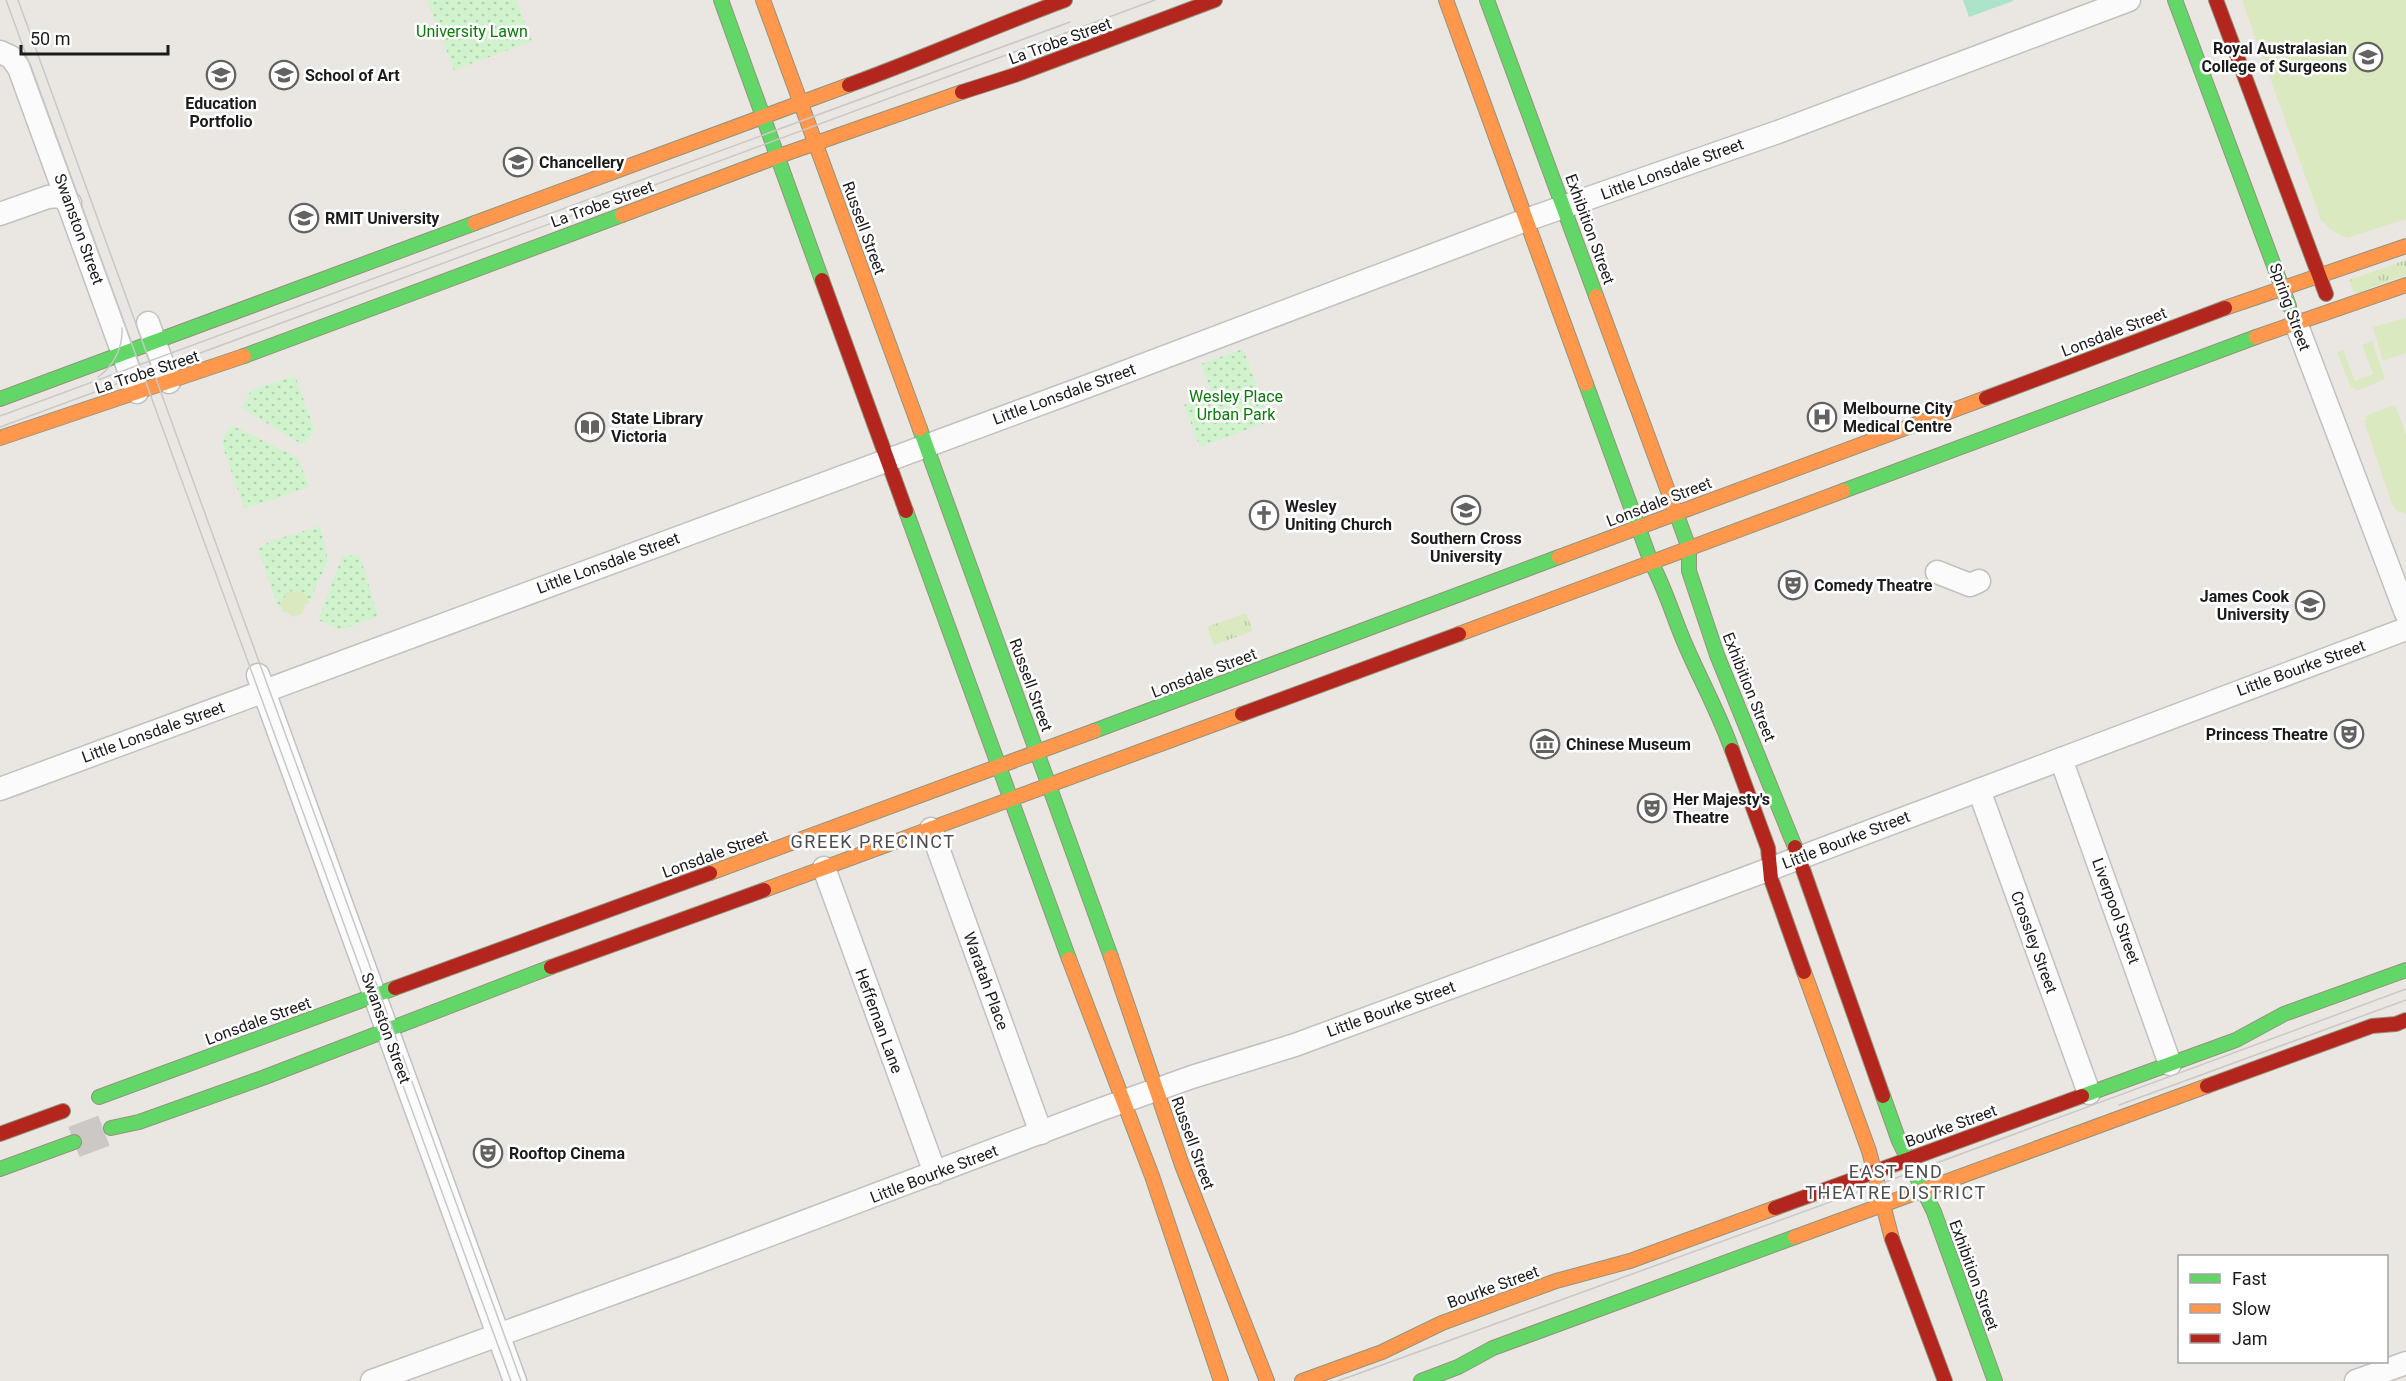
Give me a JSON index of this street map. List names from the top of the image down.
{
  "streets": {
    "street": [
      "La Trobe Street",
      "Little Lonsdale Street",
      "Russell Street",
      "Swanston Street",
      "Exhibition Street",
      "Spring Street",
      "Lonsdale Street",
      "Little Bourke Street",
      "Liverpool Street",
      "Crossley Street",
      "Waratah Place",
      "Heffernan Lane",
      "Bourke Street"
    ]
  },
  "crossings": [
    ["La Trobe Street", "Russell Street"],
    ["La Trobe Street", "Swanston Street"],
    ["Little Lonsdale Street", "Russell Street"],
    ["Little Lonsdale Street", "Swanston Street"],
    ["Little Lonsdale Street", "Exhibition Street"],
    ["Russell Street", "Lonsdale Street"],
    ["Russell Street", "Little Bourke Street"],
    ["Swanston Street", "Lonsdale Street"],
    ["Swanston Street", "Little Bourke Street"],
    ["Exhibition Street", "Lonsdale Street"],
    ["Exhibition Street", "Little Bourke Street"],
    ["Exhibition Street", "Bourke Street"],
    ["Spring Street", "Lonsdale Street"],
    ["Lonsdale Street", "Waratah Place"],
    ["Lonsdale Street", "Heffernan Lane"],
    ["Little Bourke Street", "Liverpool Street"],
    ["Little Bourke Street", "Crossley Street"],
    ["Little Bourke Street", "Waratah Place"],
    ["Little Bourke Street", "Heffernan Lane"],
    ["Liverpool Street", "Bourke Street"],
    ["Crossley Street", "Bourke Street"]
  ],
  "districts": ["GREEK PRECINCT", "EAST END THEATRE DISTRICT"],
  "parks": ["University Lawn", "Wesley Place Urban Park"],
  "places": {
    "school or university": [
      "Royal Australasian College of Surgeons",
      "Education Portfolio",
      "School of Art",
      "Chancellery",
      "RMIT University",
      "Southern Cross University",
      "James Cook University"
    ],
    "hospital": ["Melbourne City Medical Centre"],
    "library": ["State Library Victoria"],
    "church": ["Wesley Uniting Church"],
    "theatre": [
      "Comedy Theatre",
      "Princess Theatre",
      "Her Majesty's Theatre",
      "Rooftop Cinema"
    ],
    "museum": ["Chinese Museum"]
  },
  "legend": ["Fast", "Slow", "Jam"],
  "scale_bar": "50 m"
}
